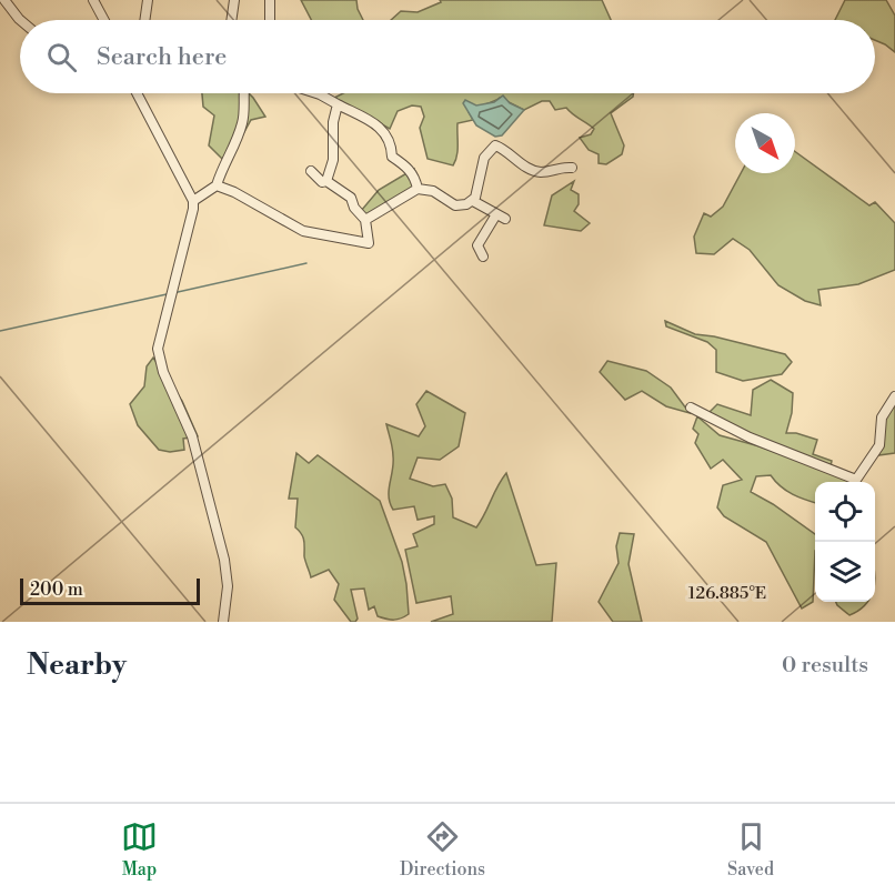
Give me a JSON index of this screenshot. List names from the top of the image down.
{
  "scale_bar": "200 m",
  "north": "bottom right",
  "page": {
    "search": "Search here",
    "scale": "200 m",
    "heading": ["Nearby", "0 results"],
    "nav": ["Map", "Directions", "Saved"]
  },
  "coordinates": ["126.885°E"]
}
